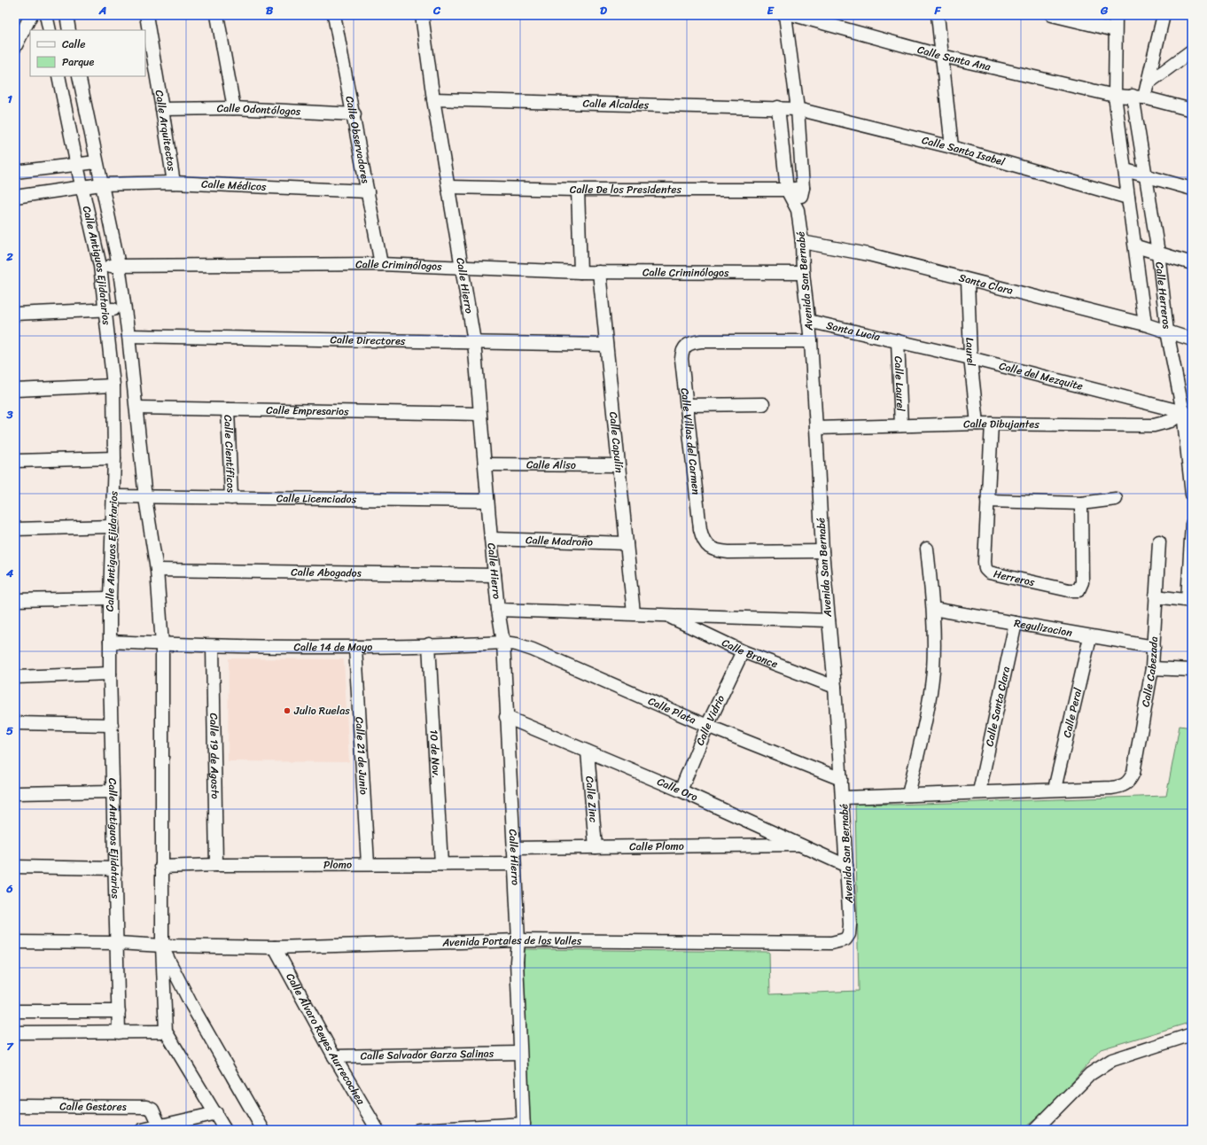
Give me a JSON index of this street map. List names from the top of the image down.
{
  "streets": {
    "street": [
      "Calle Santa Ana",
      "Calle Alcaldes",
      "Calle Odontólogos",
      "Calle Arquitectos",
      "Calle Observadores",
      "Calle Santa Isabel",
      "Calle Médicos",
      "Calle De los Presidentes",
      "Calle Criminólogos",
      "Calle Antiguos Ejidatarios",
      "Avenida San Bernabé",
      "Santa Clara",
      "Calle Hierro",
      "Calle Herreros",
      "Santa Lucia",
      "Calle Directores",
      "Laurel",
      "Calle del Mezquite",
      "Calle Laurel",
      "Calle Empresarios",
      "Calle Dibujantes",
      "Calle Villas del Carmen",
      "Calle Capulín",
      "Calle Científicos",
      "Calle Aliso",
      "Calle Licenciados",
      "Calle Madroño",
      "Calle Abogados",
      "Herreros",
      "Regulizacion",
      "Calle 14 de Mayo",
      "Calle Bronce",
      "Calle Cabezada",
      "Calle Santa Clara",
      "Calle Plata",
      "Calle Peral",
      "Calle Vidrio",
      "10 de Nov.",
      "Calle 19 de Agosto",
      "Calle 21 de Junio",
      "Calle Oro",
      "Calle Zinc",
      "Calle Plomo",
      "Plomo",
      "Avenida Portales de los Valles",
      "Calle Álvaro Reyes Aurrecochea",
      "Calle Salvador Garza Salinas",
      "Calle Gestores"
    ]
  },
  "crossings": [
    ["Calle Santa Ana", "Calle Herreros"],
    ["Calle Alcaldes", "Calle Santa Isabel"],
    ["Calle Alcaldes", "Avenida San Bernabé"],
    ["Calle Alcaldes", "Calle Hierro"],
    ["Calle Odontólogos", "Calle Arquitectos"],
    ["Calle Odontólogos", "Calle Observadores"],
    ["Calle Arquitectos", "Calle Médicos"],
    ["Calle Observadores", "Calle Médicos"],
    ["Calle Observadores", "Calle Criminólogos"],
    ["Calle Santa Isabel", "Avenida San Bernabé"],
    ["Calle Santa Isabel", "Calle Herreros"],
    ["Calle Médicos", "Calle Antiguos Ejidatarios"],
    ["Calle De los Presidentes", "Avenida San Bernabé"],
    ["Calle De los Presidentes", "Calle Hierro"],
    ["Calle Criminólogos", "Calle Antiguos Ejidatarios"],
    ["Calle Criminólogos", "Avenida San Bernabé"],
    ["Calle Criminólogos", "Calle Hierro"],
    ["Calle Criminólogos", "Calle Capulín"],
    ["Calle Antiguos Ejidatarios", "Calle Directores"],
    ["Calle Antiguos Ejidatarios", "Calle Empresarios"],
    ["Calle Antiguos Ejidatarios", "Calle Licenciados"],
    ["Calle Antiguos Ejidatarios", "Calle Abogados"],
    ["Calle Antiguos Ejidatarios", "Calle 14 de Mayo"],
    ["Calle Antiguos Ejidatarios", "Plomo"],
    ["Calle Antiguos Ejidatarios", "Avenida Portales de los Valles"],
    ["Avenida San Bernabé", "Santa Clara"],
    ["Avenida San Bernabé", "Santa Lucia"],
    ["Avenida San Bernabé", "Calle Dibujantes"],
    ["Avenida San Bernabé", "Calle Villas del Carmen"],
    ["Avenida San Bernabé", "Calle Bronce"],
    ["Avenida San Bernabé", "Calle Cabezada"],
    ["Avenida San Bernabé", "Calle Plata"],
    ["Avenida San Bernabé", "Calle Oro"],
    ["Avenida San Bernabé", "Avenida Portales de los Valles"],
    ["Santa Clara", "Calle Herreros"],
    ["Santa Clara", "Laurel"],
    ["Calle Hierro", "Calle Directores"],
    ["Calle Hierro", "Calle Empresarios"],
    ["Calle Hierro", "Calle Aliso"],
    ["Calle Hierro", "Calle Licenciados"],
    ["Calle Hierro", "Calle Madroño"],
    ["Calle Hierro", "Calle Abogados"],
    ["Calle Hierro", "Calle 14 de Mayo"],
    ["Calle Hierro", "Calle Bronce"],
    ["Calle Hierro", "Calle Plata"],
    ["Calle Hierro", "Calle Oro"],
    ["Calle Hierro", "Calle Plomo"],
    ["Calle Hierro", "Plomo"],
    ["Calle Hierro", "Avenida Portales de los Valles"],
    ["Calle Hierro", "Calle Salvador Garza Salinas"],
    ["Calle Herreros", "Calle del Mezquite"],
    ["Calle Herreros", "Calle Dibujantes"],
    ["Santa Lucia", "Calle del Mezquite"],
    ["Santa Lucia", "Calle Laurel"],
    ["Calle Directores", "Calle Capulín"],
    ["Laurel", "Calle del Mezquite"],
    ["Laurel", "Calle Dibujantes"],
    ["Calle del Mezquite", "Calle Laurel"],
    ["Calle del Mezquite", "Calle Dibujantes"],
    ["Calle Laurel", "Calle Dibujantes"],
    ["Calle Empresarios", "Calle Científicos"],
    ["Calle Dibujantes", "Herreros"],
    ["Calle Capulín", "Calle Aliso"],
    ["Calle Capulín", "Calle Madroño"],
    ["Calle Capulín", "Calle Bronce"],
    ["Calle Científicos", "Calle Licenciados"],
    ["Regulizacion", "Calle Cabezada"],
    ["Regulizacion", "Calle Santa Clara"],
    ["Regulizacion", "Calle Peral"],
    ["Calle 14 de Mayo", "Calle Plata"],
    ["Calle 14 de Mayo", "10 de Nov."],
    ["Calle 14 de Mayo", "Calle 19 de Agosto"],
    ["Calle 14 de Mayo", "Calle 21 de Junio"],
    ["Calle Bronce", "Calle Vidrio"],
    ["Calle Cabezada", "Calle Santa Clara"],
    ["Calle Cabezada", "Calle Peral"],
    ["Calle Plata", "Calle Vidrio"],
    ["Calle Vidrio", "Calle Oro"],
    ["10 de Nov.", "Plomo"],
    ["Calle 19 de Agosto", "Plomo"],
    ["Calle 21 de Junio", "Plomo"],
    ["Calle Oro", "Calle Zinc"],
    ["Calle Oro", "Calle Plomo"],
    ["Calle Zinc", "Calle Plomo"],
    ["Avenida Portales de los Valles", "Calle Álvaro Reyes Aurrecochea"],
    ["Calle Álvaro Reyes Aurrecochea", "Calle Salvador Garza Salinas"]
  ],
  "places": ["Julio Ruelas"],
  "legend": ["Calle", "Parque"],
  "grid": {
    "columns": [
      "A",
      "B",
      "C",
      "D",
      "E",
      "F",
      "G"
    ],
    "rows": [
      "1",
      "2",
      "3",
      "4",
      "5",
      "6",
      "7"
    ]
  }
}
